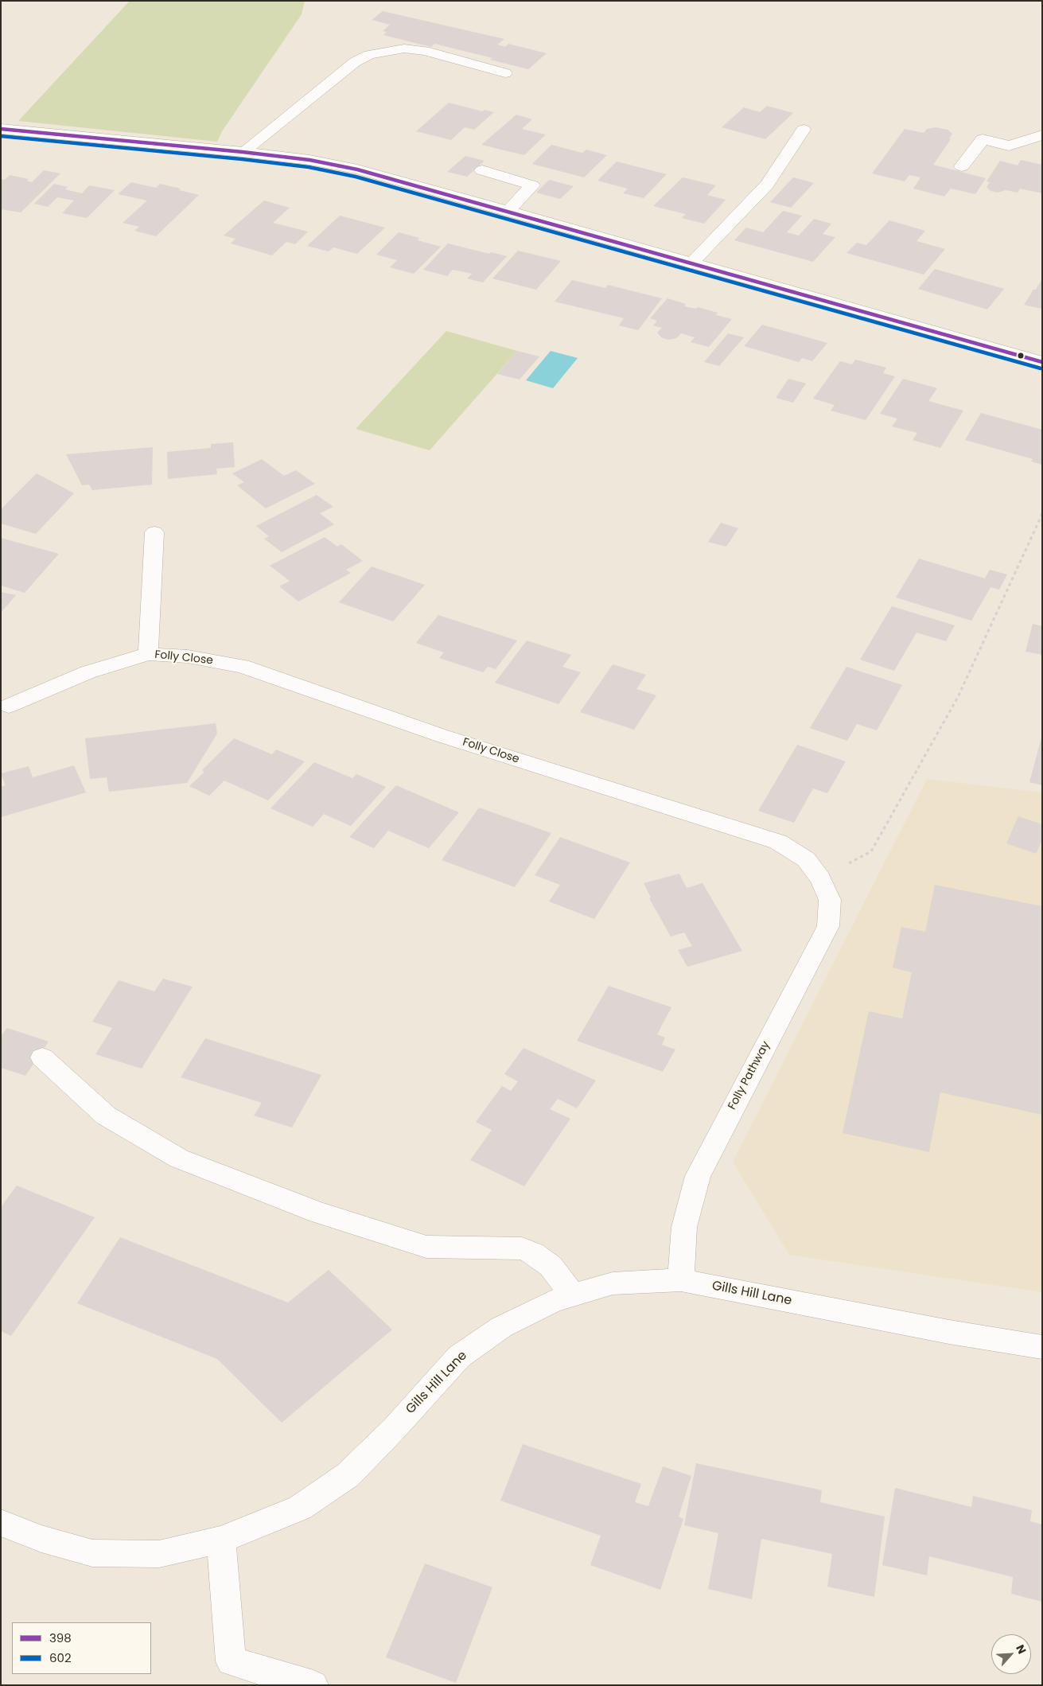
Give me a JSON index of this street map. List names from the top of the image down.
{
  "streets": {
    "street": ["Folly Close", "Folly Pathway", "Gills Hill Lane"]
  },
  "crossings": [
    ["Folly Close", "Folly Pathway"],
    ["Folly Pathway", "Gills Hill Lane"]
  ],
  "lines": ["transit line 398", "transit line 602"],
  "legend": ["398", "602"],
  "north": "top right"
}
